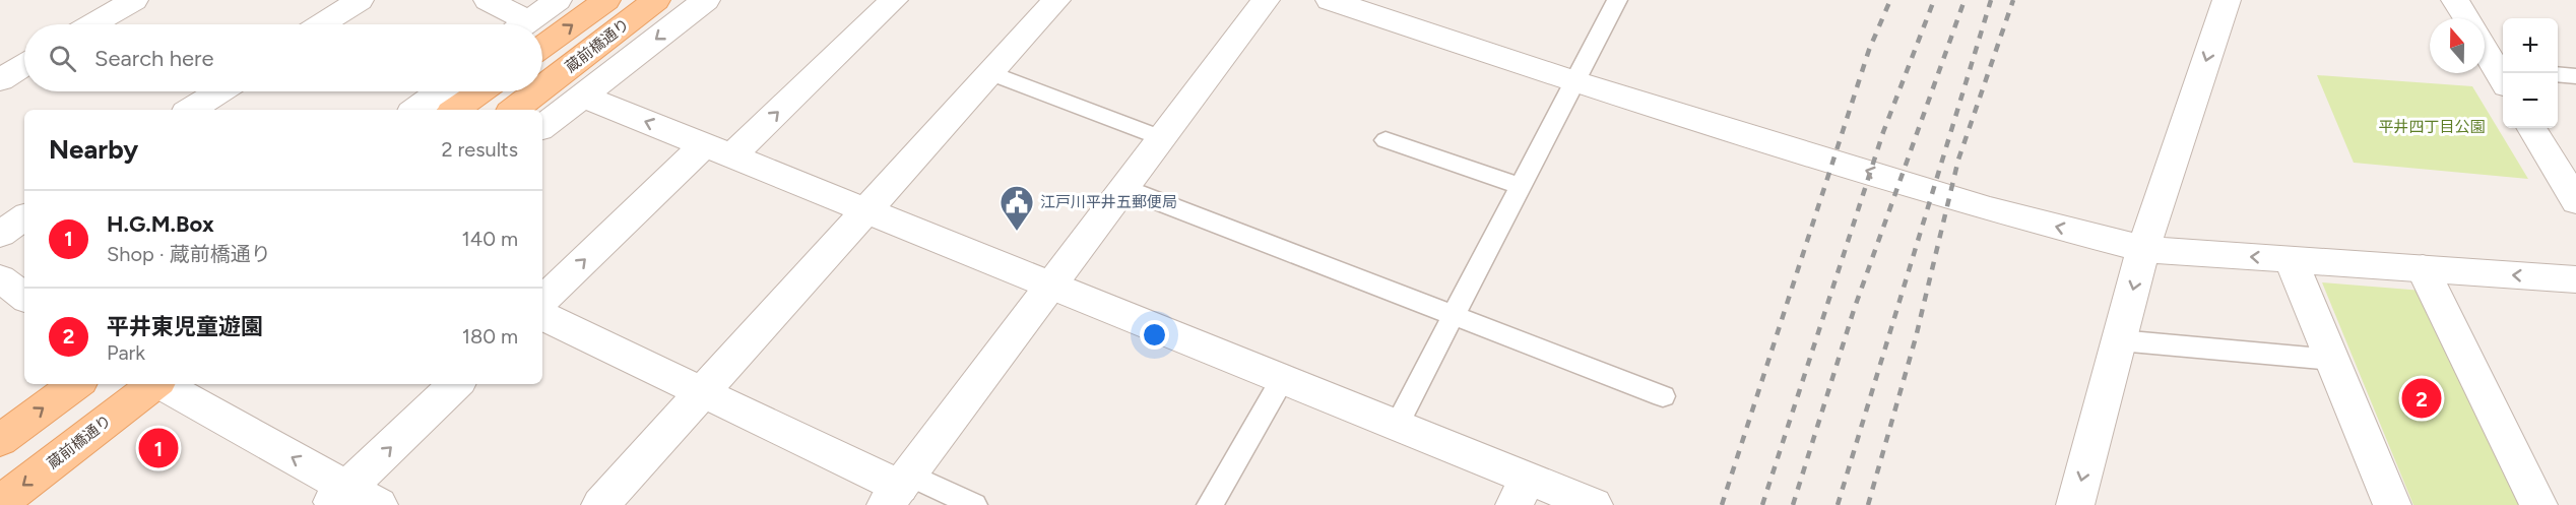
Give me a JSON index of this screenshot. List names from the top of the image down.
{
  "streets": {
    "main road": ["蔵前橋通り"]
  },
  "parks": ["平井四丁目公園"],
  "places": {
    "public building": ["江戸川平井五郵便局"]
  },
  "north": "top",
  "page": {
    "map_buttons": ["+", "−"],
    "search": "Search here",
    "heading": ["Nearby", "2 results"],
    "list": [
      {
        "mark": "1",
        "name": "H.G.M.Box",
        "note": "Shop · 蔵前橋通り",
        "value": "140 m"
      },
      {
        "mark": "2",
        "name": "平井東児童遊園",
        "note": "Park",
        "value": "180 m"
      }
    ],
    "pins": ["2", "1"]
  }
}
